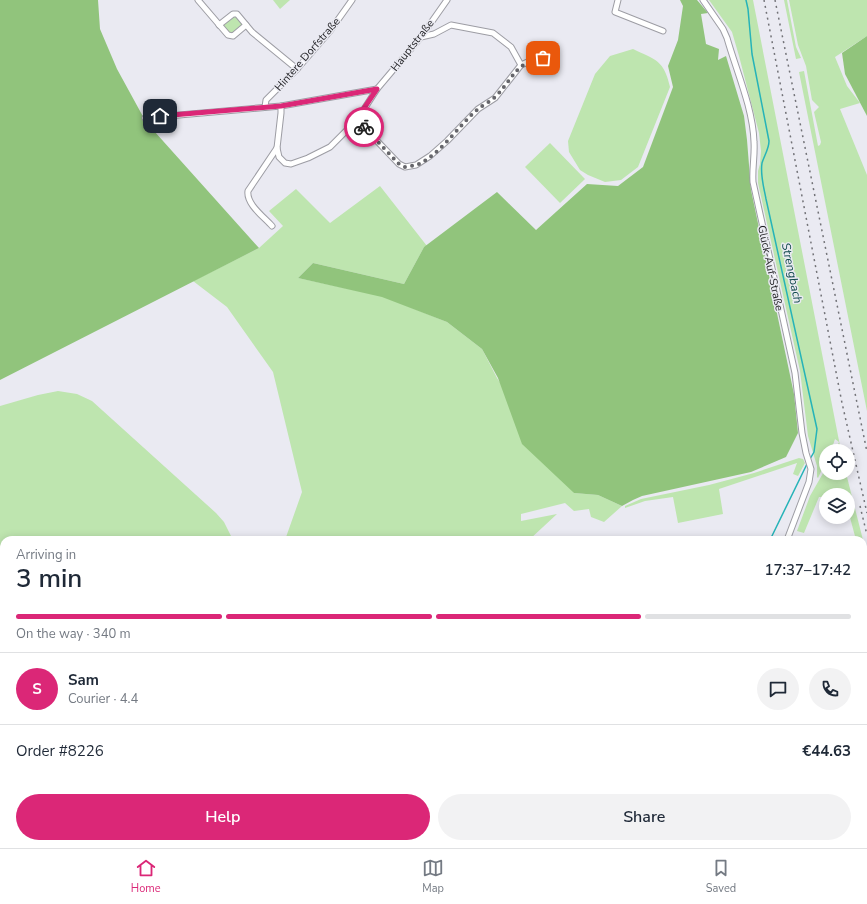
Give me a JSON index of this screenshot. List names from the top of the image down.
{
  "streets": {
    "street": ["Hauptstraße", "Hintere Dorfstraße", "Glück-Auf-Straße"]
  },
  "water": ["Strengbach"],
  "page": {
    "heading": ["3 min", "Arriving in", "17:37–17:42"],
    "panel": [
      "Sam",
      "Courier · 4.4",
      "Order #8226",
      "€44.63"
    ],
    "bar": "On the way · 340 m",
    "round": "S",
    "buttons": ["Help", "Share"],
    "tabs": ["Home", "Map", "Saved"]
  }
}
